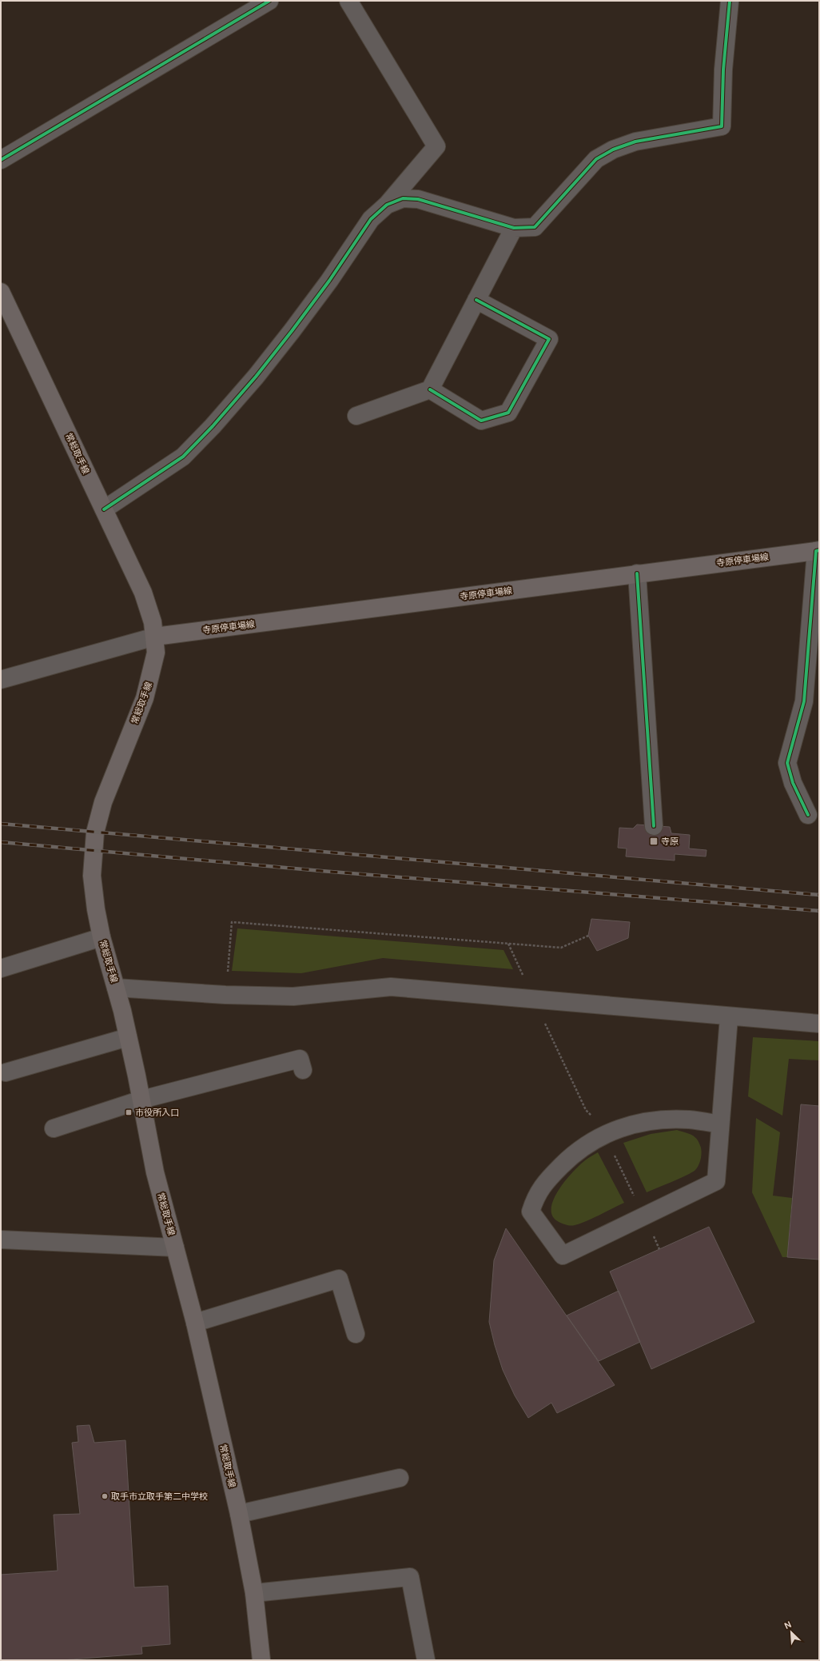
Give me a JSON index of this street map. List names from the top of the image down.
{
  "streets": {
    "main road": ["常総取手線", "寺原停車場線"]
  },
  "crossings": [
    ["常総取手線", "寺原停車場線"]
  ],
  "places": {
    "transit": ["寺原", "市役所入口"],
    "other": ["取手市立取手第二中学校"]
  },
  "north": "top left"
}
